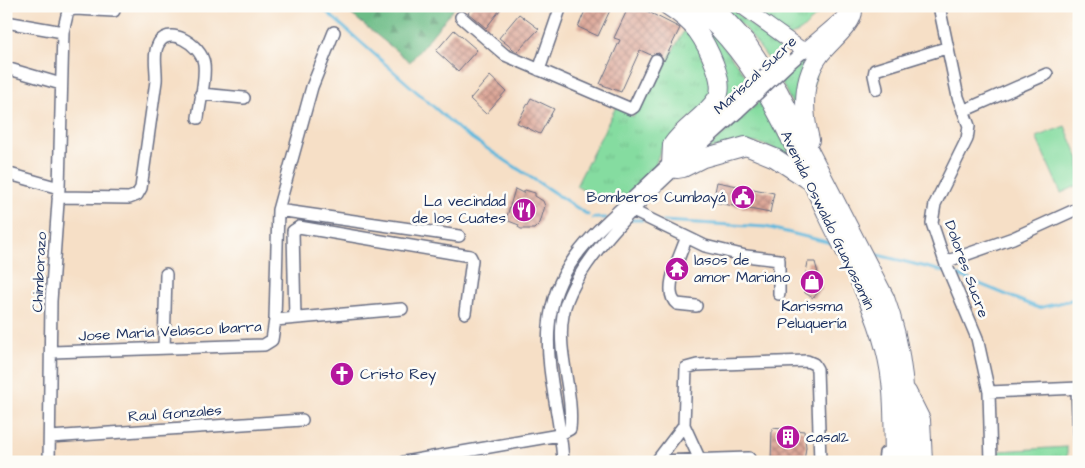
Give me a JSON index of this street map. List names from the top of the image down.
{
  "streets": {
    "main road": ["Avenida Oswaldo Guayasamín"],
    "street": [
      "Mariscal Sucre",
      "Dolores Sucre",
      "Chimborazo",
      "Jose Maria Velasco Ibarra",
      "Raul Gonzales"
    ]
  },
  "crossings": [
    ["Chimborazo", "Jose Maria Velasco Ibarra"],
    ["Chimborazo", "Raul Gonzales"]
  ],
  "places": {
    "public building": ["Bomberos Cumbayá"],
    "restaurant": ["La vecindad de los Cuates"],
    "temple": ["lasos de amor Mariano"],
    "shop": ["Karissma Peluquería"],
    "church": ["Cristo Rey"],
    "building": ["casa12"]
  }
}
